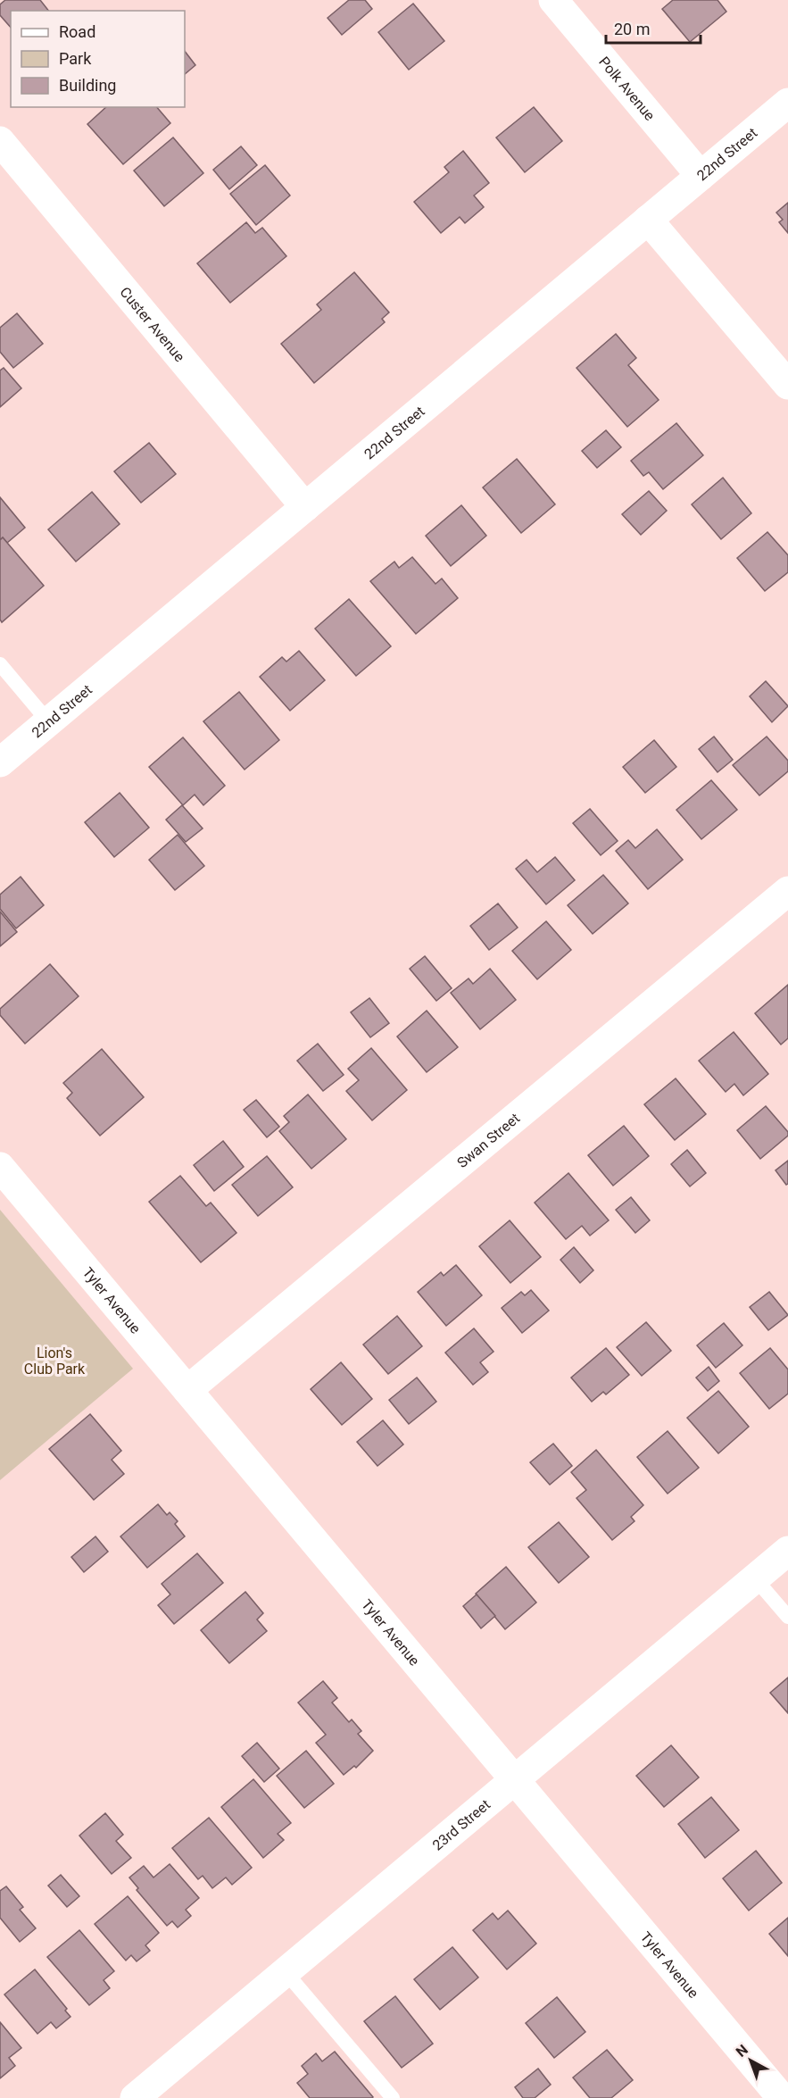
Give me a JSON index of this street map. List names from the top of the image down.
{
  "streets": {
    "street": [
      "Polk Avenue",
      "22nd Street",
      "Custer Avenue",
      "Swan Street",
      "Tyler Avenue",
      "23rd Street"
    ]
  },
  "crossings": [
    ["Polk Avenue", "22nd Street"],
    ["22nd Street", "Custer Avenue"],
    ["Swan Street", "Tyler Avenue"],
    ["Tyler Avenue", "23rd Street"]
  ],
  "parks": ["Lion's Club Park"],
  "legend": ["Road", "Park", "Building"],
  "scale_bar": "20 m",
  "north": "top left"
}
